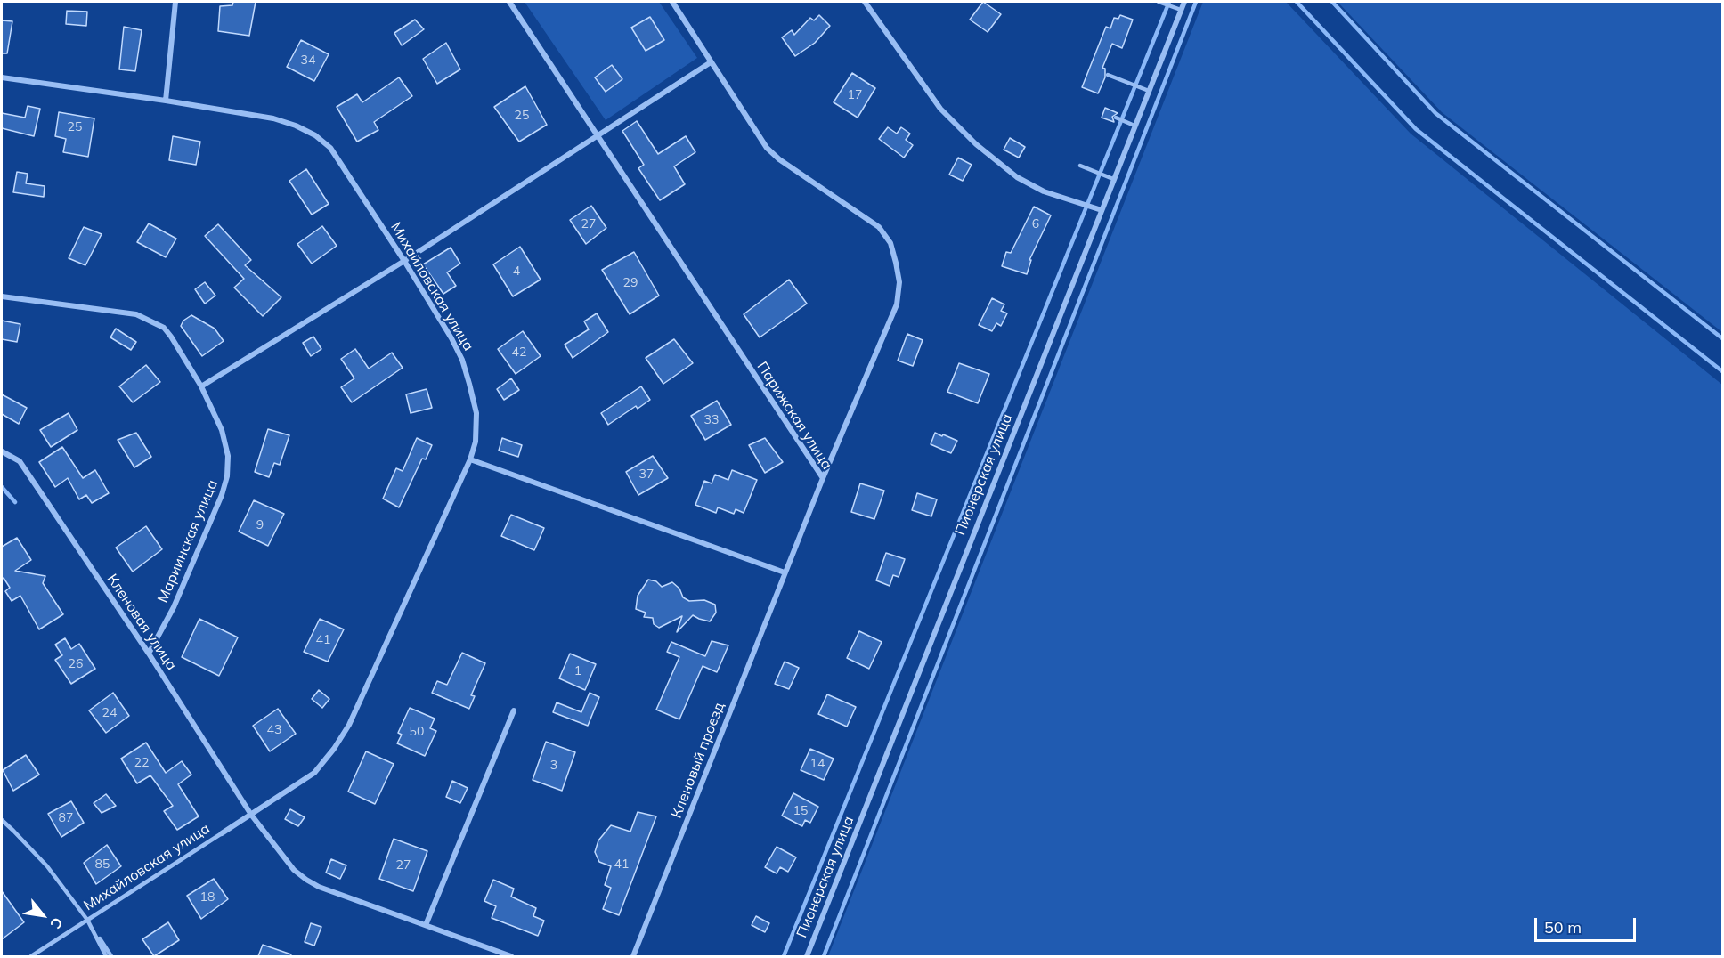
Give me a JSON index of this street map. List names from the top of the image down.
{
  "streets": {
    "street": [
      "Михайловская улица",
      "Парижская улица",
      "Пионерская улица",
      "Мариинская улица",
      "Кленовая улица",
      "Кленовый проезд"
    ]
  },
  "crossings": [
    ["Михайловская улица", "Кленовая улица"],
    ["Парижская улица", "Кленовый проезд"],
    ["Мариинская улица", "Кленовая улица"]
  ],
  "house_numbers": [
    "34",
    "17",
    "25",
    "25",
    "27",
    "6",
    "4",
    "29",
    "42",
    "33",
    "37",
    "9",
    "41",
    "26",
    "1",
    "24",
    "43",
    "50",
    "22",
    "14",
    "3",
    "15",
    "87",
    "85",
    "41",
    "27",
    "18"
  ],
  "scale_bar": "50 m",
  "north": "bottom right"
}
